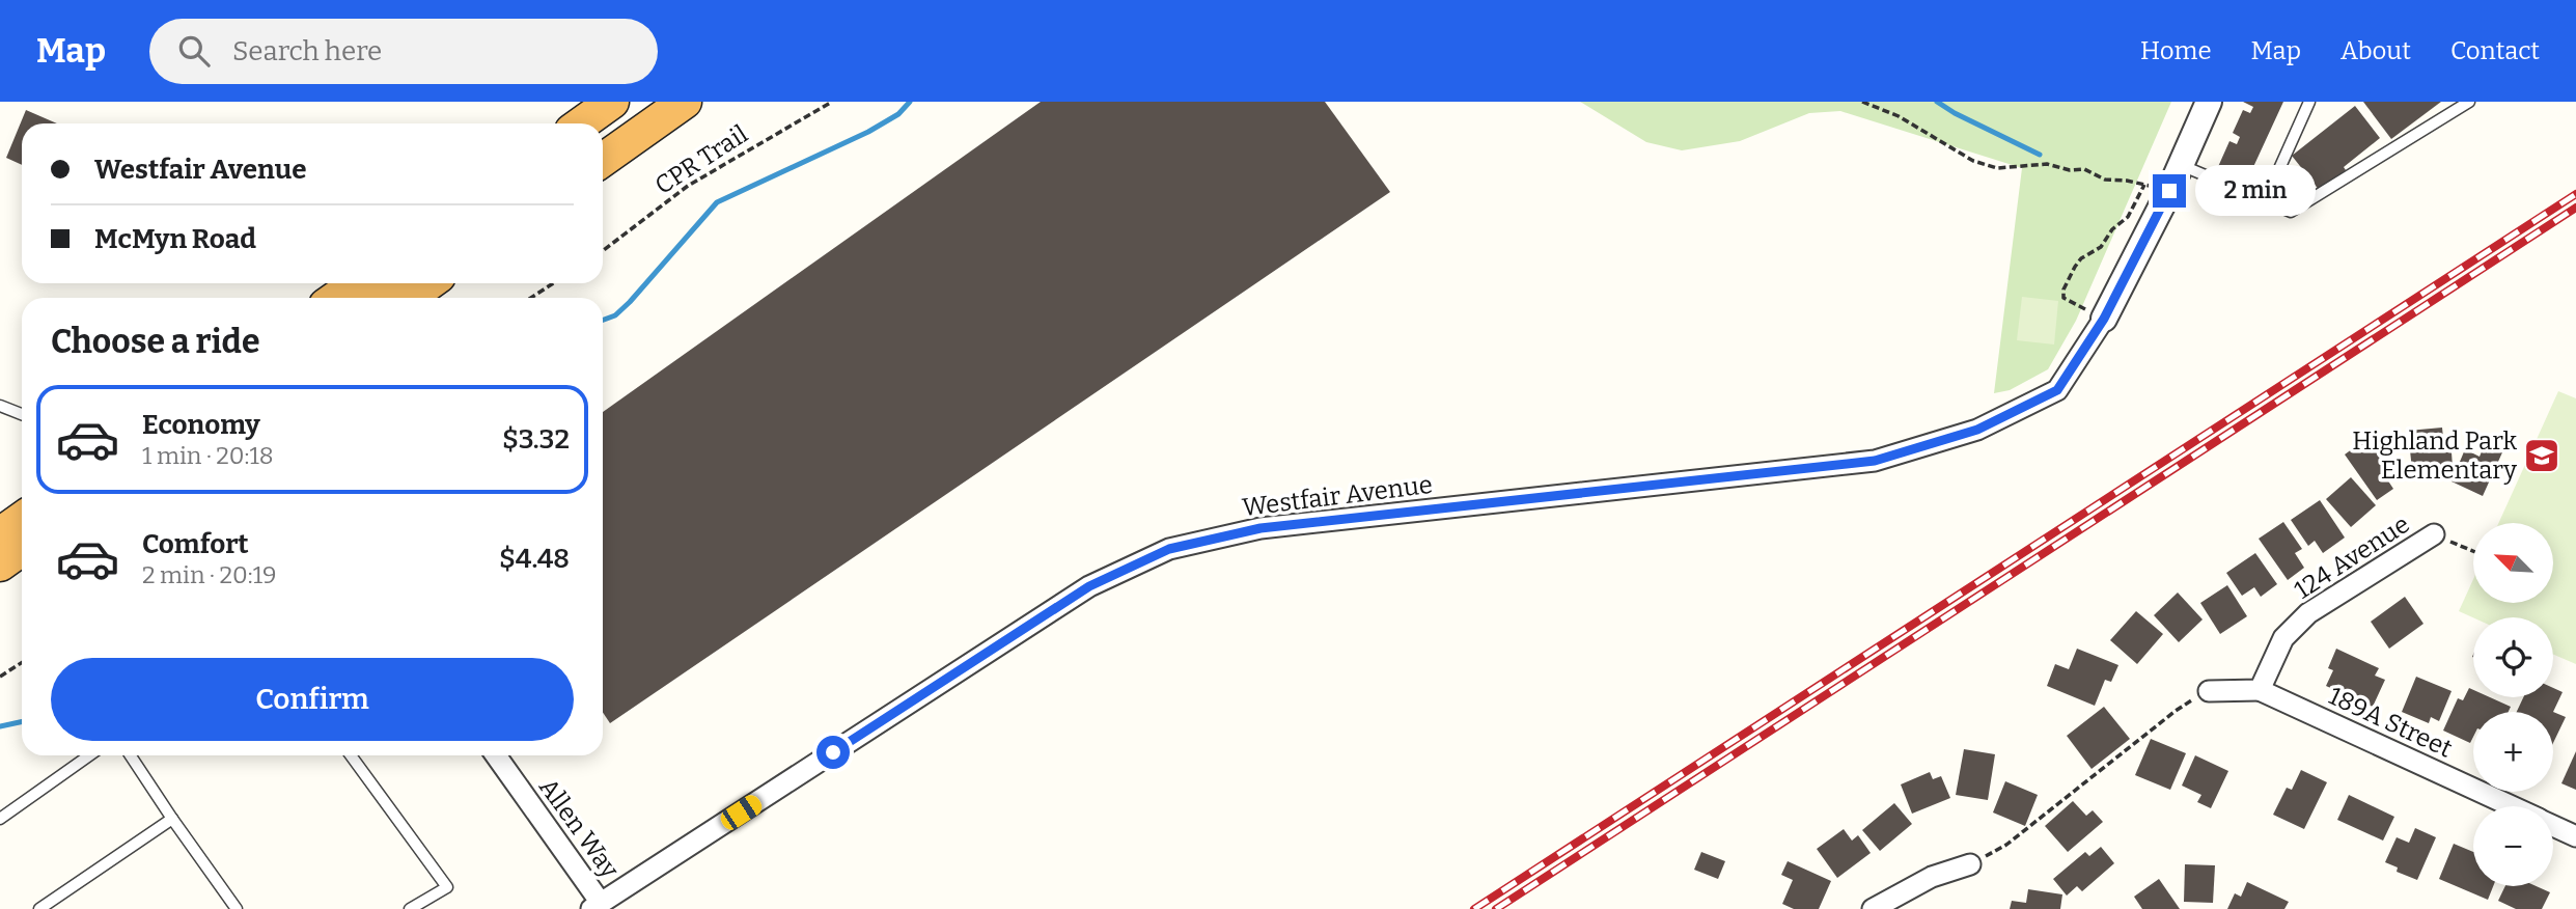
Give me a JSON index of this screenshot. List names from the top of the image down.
{
  "streets": {
    "street": [
      "Westfair Avenue",
      "124 Avenue",
      "189A Street",
      "Allen Way"
    ],
    "path": ["CPR Trail"]
  },
  "crossings": [
    ["Westfair Avenue", "Allen Way"],
    ["124 Avenue", "189A Street"]
  ],
  "places": {
    "school or university": ["Highland Park Elementary"]
  },
  "north": "top left",
  "page": {
    "header": "Map",
    "search": "Search here",
    "nav": [
      "Home",
      "Map",
      "About",
      "Contact"
    ],
    "banner": ["Westfair Avenue", "McMyn Road"],
    "bubble": "2 min",
    "heading": "Choose a ride",
    "list": [
      {
        "name": "Economy",
        "note": "1 min · 20:18",
        "value": "$3.32"
      },
      {
        "name": "Comfort",
        "note": "2 min · 20:19",
        "value": "$4.48"
      }
    ],
    "map_buttons": ["+", "−"],
    "buttons": "Confirm"
  }
}
